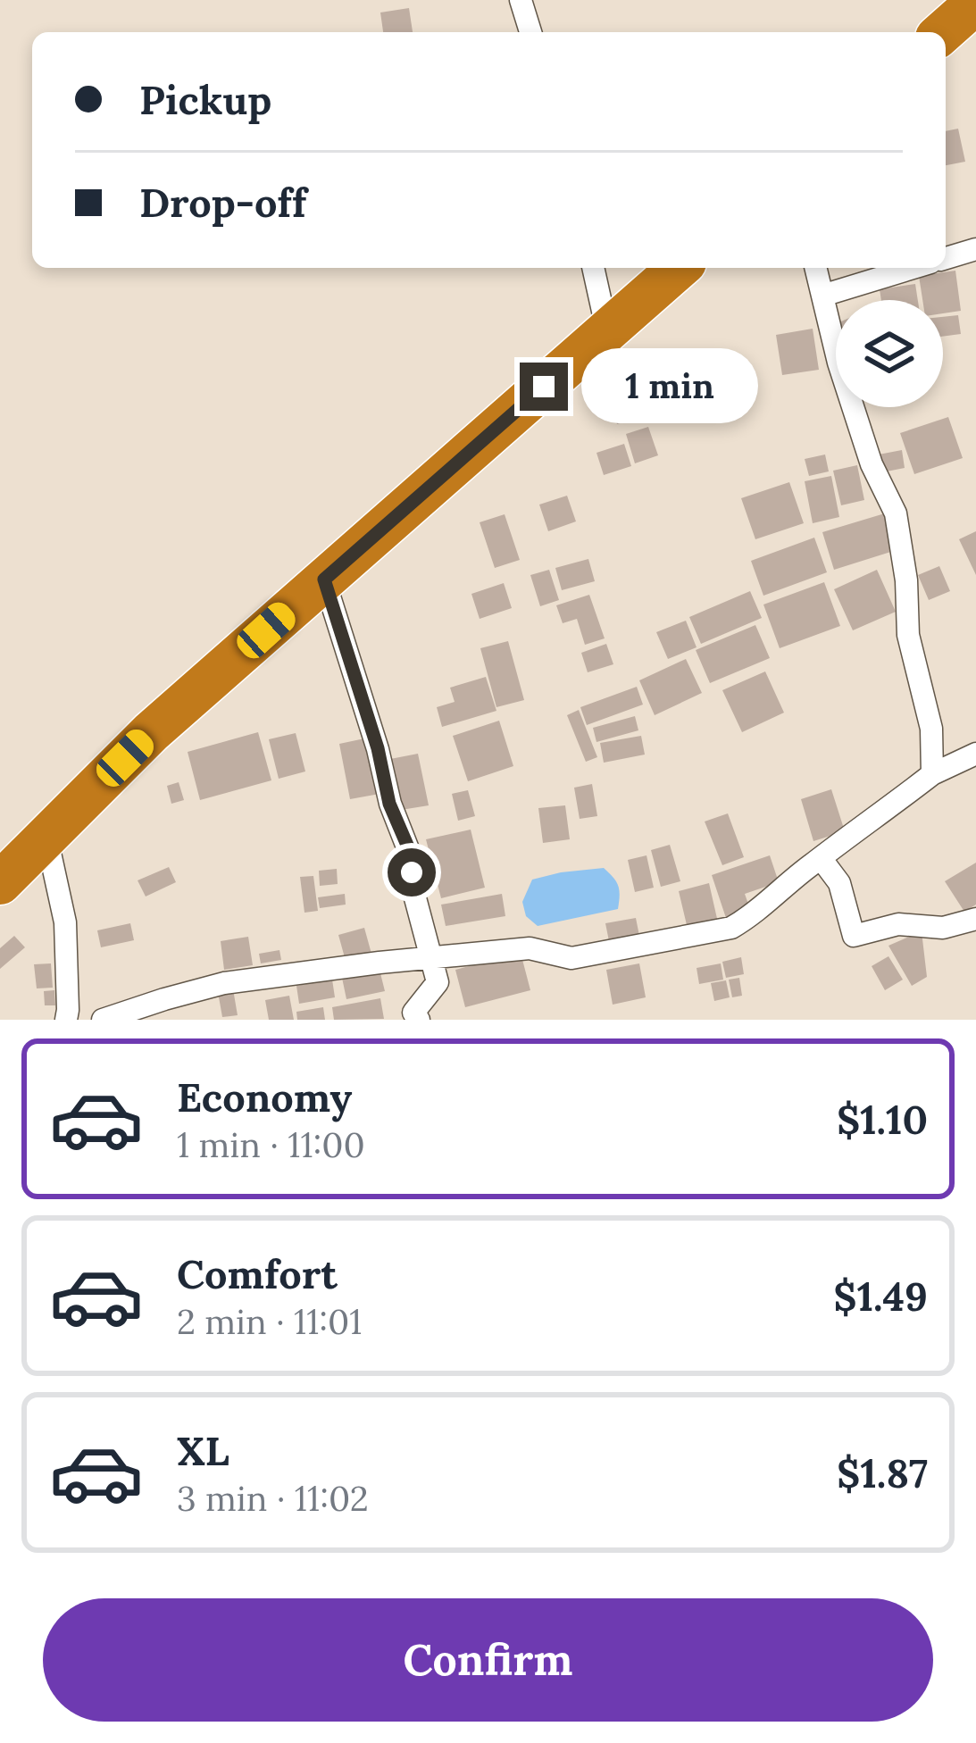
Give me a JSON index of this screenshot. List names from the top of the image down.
{
  "page": {
    "banner": ["Pickup", "Drop-off"],
    "bubble": "1 min",
    "list": [
      {
        "name": "Economy",
        "note": "1 min · 11:00",
        "value": "$1.10"
      },
      {
        "name": "Comfort",
        "note": "2 min · 11:01",
        "value": "$1.49"
      },
      {
        "name": "XL",
        "note": "3 min · 11:02",
        "value": "$1.87"
      }
    ],
    "buttons": "Confirm"
  }
}
